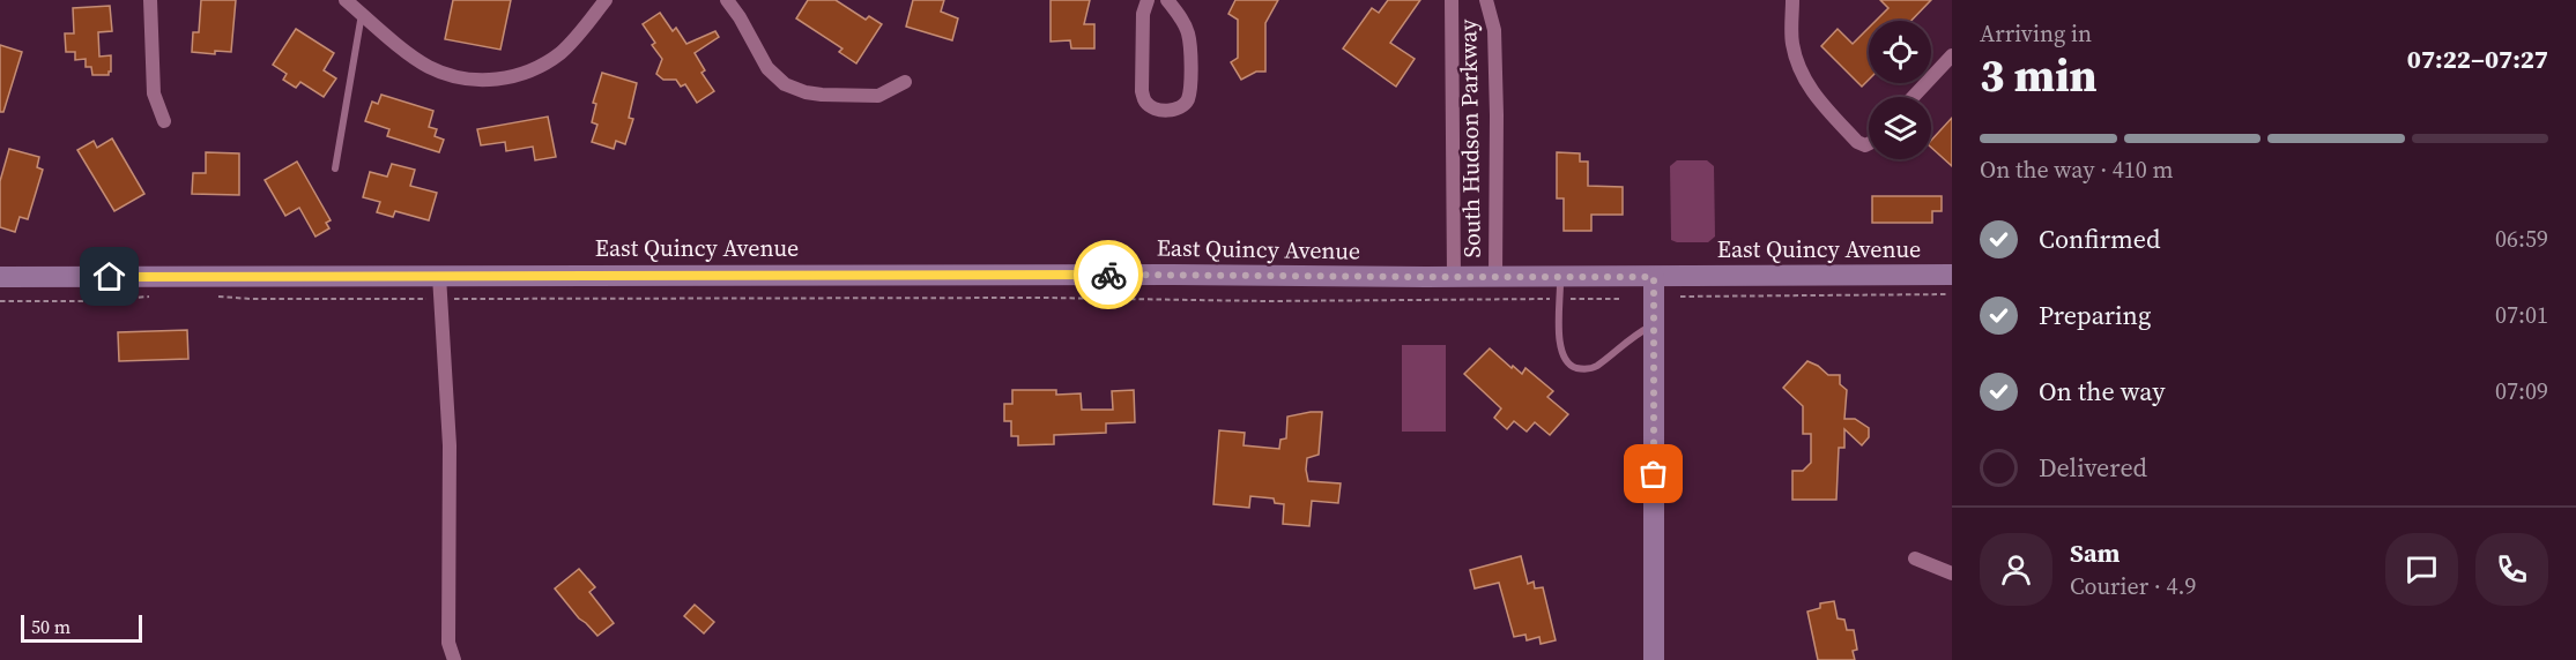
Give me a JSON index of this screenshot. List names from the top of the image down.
{
  "streets": {
    "street": ["South Hudson Parkway", "East Quincy Avenue"]
  },
  "crossings": [
    ["South Hudson Parkway", "East Quincy Avenue"]
  ],
  "scale_bar": "50 m",
  "page": {
    "heading": ["3 min", "Arriving in", "07:22–07:27"],
    "panel": ["Sam", "Courier · 4.9"],
    "bar": "On the way · 410 m",
    "list": [
      ["Confirmed", "06:59"],
      ["Preparing", "07:01"],
      ["On the way", "07:09"],
      "Delivered"
    ],
    "scale": "50 m"
  }
}
